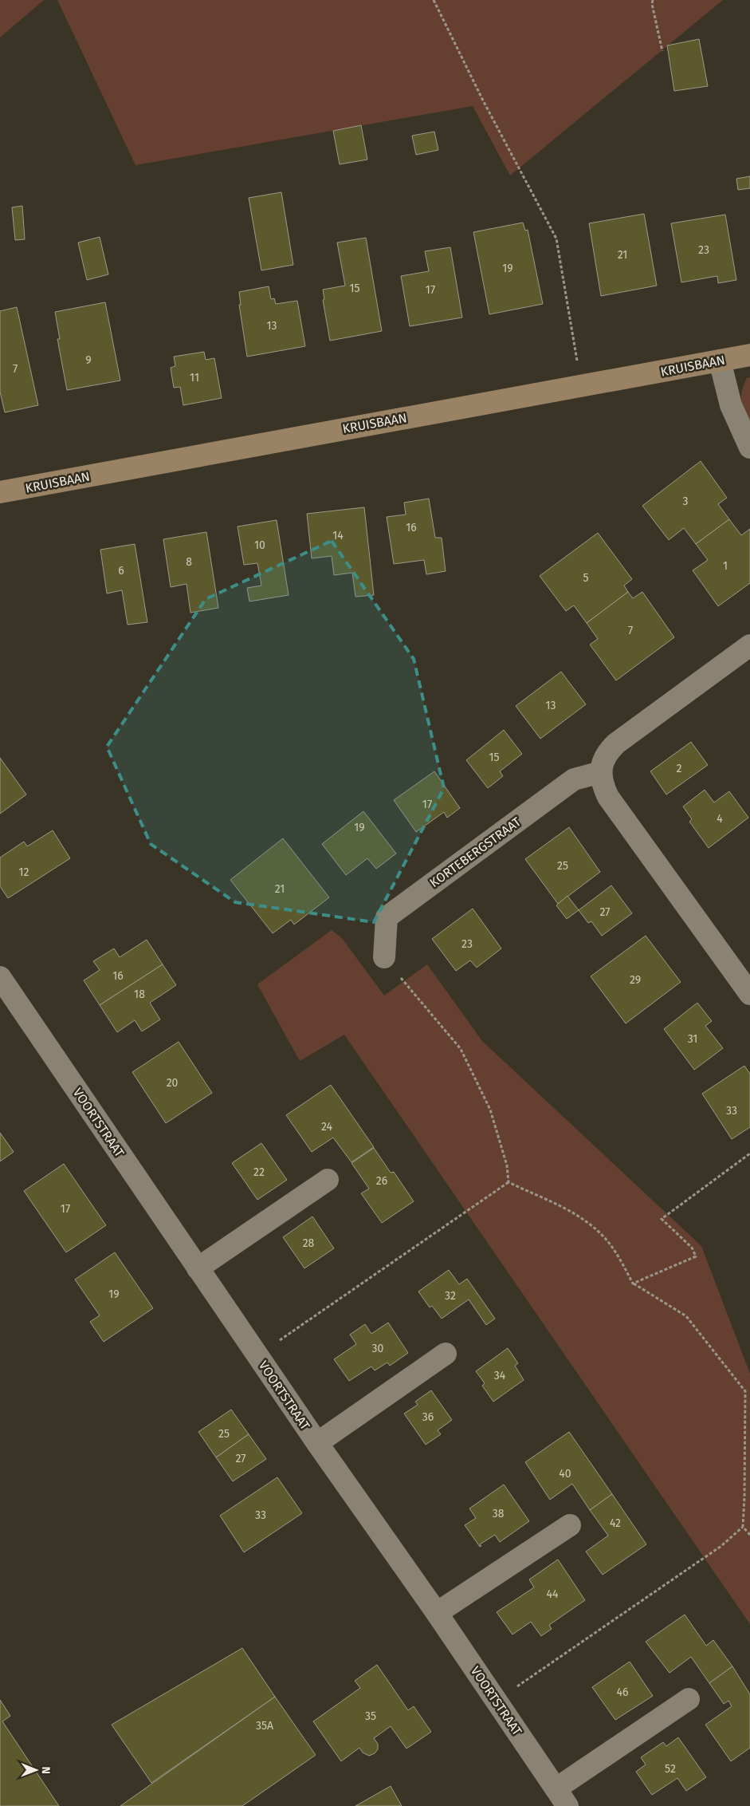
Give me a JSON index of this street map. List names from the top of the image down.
{
  "streets": {
    "street": ["KRUISBAAN", "KORTEBERGSTRAAT", "VOORTSTRAAT"]
  },
  "house_numbers": [
    "23",
    "21",
    "19",
    "15",
    "17",
    "13",
    "9",
    "7",
    "11",
    "3",
    "16",
    "14",
    "10",
    "8",
    "1",
    "6",
    "5",
    "7",
    "13",
    "15",
    "2",
    "17",
    "4",
    "19",
    "25",
    "12",
    "21",
    "27",
    "23",
    "16",
    "29",
    "18",
    "31",
    "20",
    "33",
    "24",
    "22",
    "26",
    "17",
    "28",
    "19",
    "32",
    "30",
    "34",
    "36",
    "25",
    "27",
    "40",
    "38",
    "33",
    "42",
    "44",
    "46",
    "35",
    "35A",
    "52"
  ],
  "north": "right"
}
